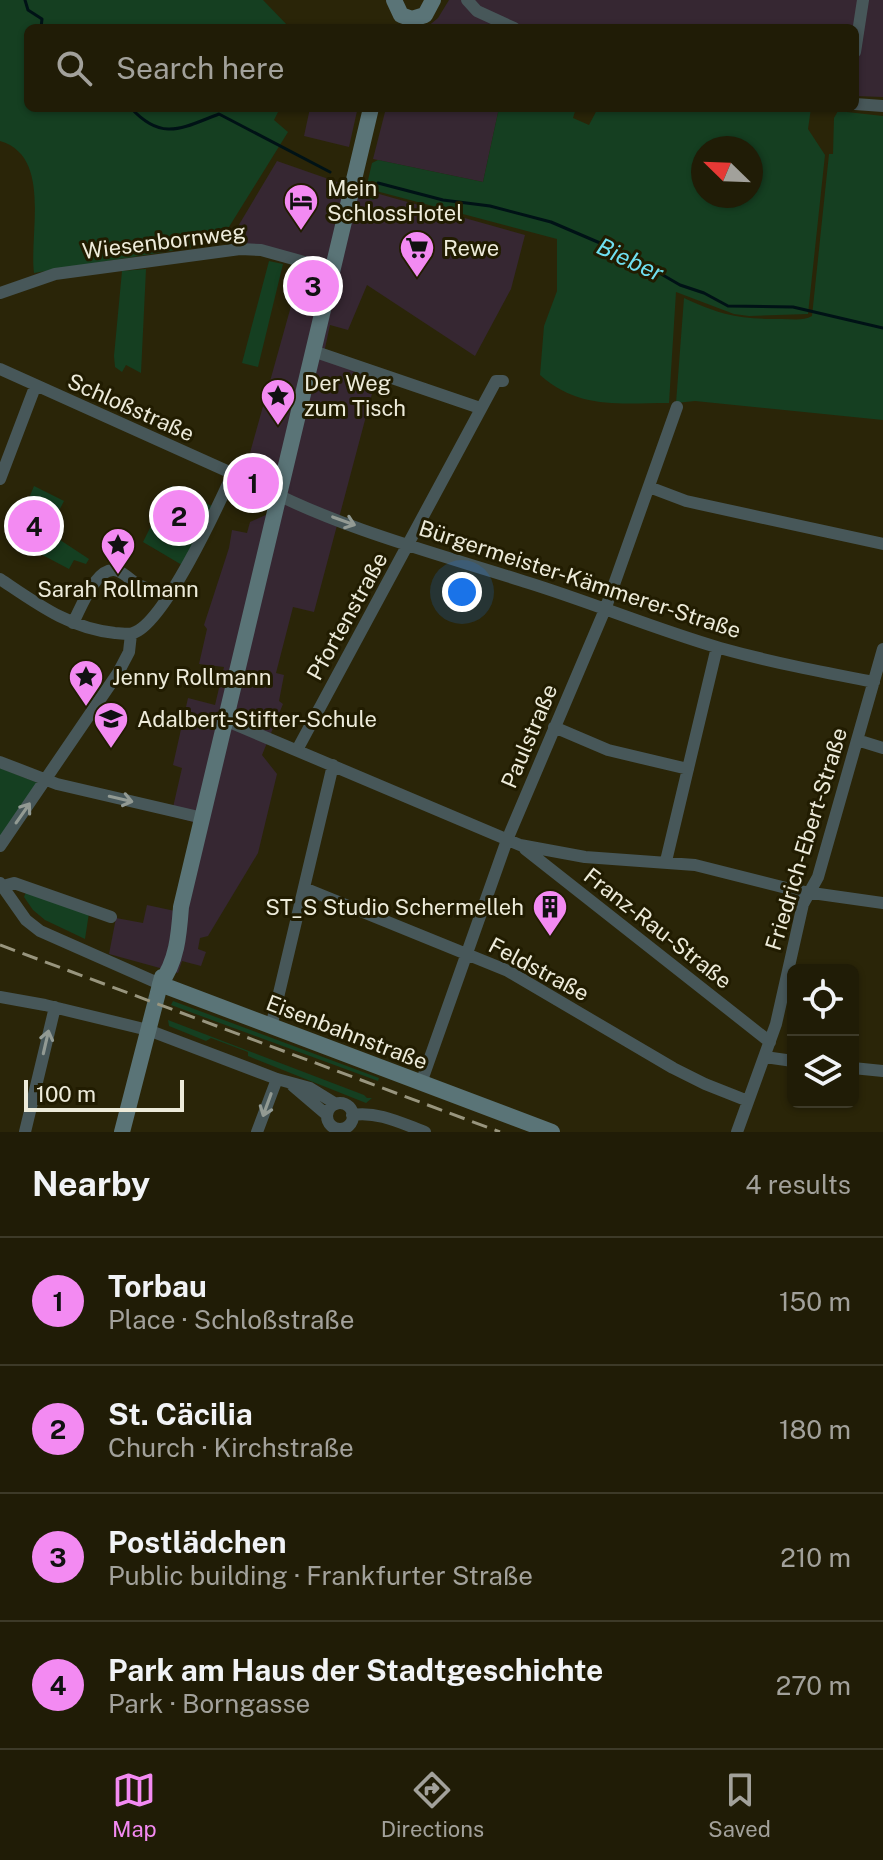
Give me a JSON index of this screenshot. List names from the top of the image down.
{
  "streets": {
    "street": [
      "Wiesenbornweg",
      "Schloßstraße",
      "Bürgermeister-Kämmerer-Straße",
      "Pfortenstraße",
      "Paulstraße",
      "Friedrich-Ebert-Straße",
      "Franz-Rau-Straße",
      "Feldstraße",
      "Eisenbahnstraße"
    ]
  },
  "crossings": [
    ["Bürgermeister-Kämmerer-Straße", "Pfortenstraße"],
    ["Bürgermeister-Kämmerer-Straße", "Paulstraße"],
    ["Bürgermeister-Kämmerer-Straße", "Friedrich-Ebert-Straße"],
    ["Paulstraße", "Feldstraße"],
    ["Paulstraße", "Eisenbahnstraße"],
    ["Friedrich-Ebert-Straße", "Franz-Rau-Straße"],
    ["Friedrich-Ebert-Straße", "Feldstraße"]
  ],
  "water": ["Bieber"],
  "places": {
    "hotel": ["Mein SchlossHotel"],
    "supermarket": ["Rewe"],
    "place": ["Der Weg zum Tisch", "Sarah Rollmann", "Jenny Rollmann"],
    "school or university": ["Adalbert-Stifter-Schule"],
    "building": ["ST_S Studio Schermelleh"]
  },
  "scale_bar": "100 m",
  "north": "top left",
  "page": {
    "search": "Search here",
    "pins": [
      "3",
      "1",
      "2",
      "4"
    ],
    "scale": "100 m",
    "heading": ["Nearby", "4 results"],
    "list": [
      {
        "mark": "1",
        "name": "Torbau",
        "note": "Place · Schloßstraße",
        "value": "150 m"
      },
      {
        "mark": "2",
        "name": "St. Cäcilia",
        "note": "Church · Kirchstraße",
        "value": "180 m"
      },
      {
        "mark": "3",
        "name": "Postlädchen",
        "note": "Public building · Frankfurter Straße",
        "value": "210 m"
      },
      {
        "mark": "4",
        "name": "Park am Haus der Stadtgeschichte",
        "note": "Park · Borngasse",
        "value": "270 m"
      }
    ],
    "nav": ["Map", "Directions", "Saved"]
  }
}
